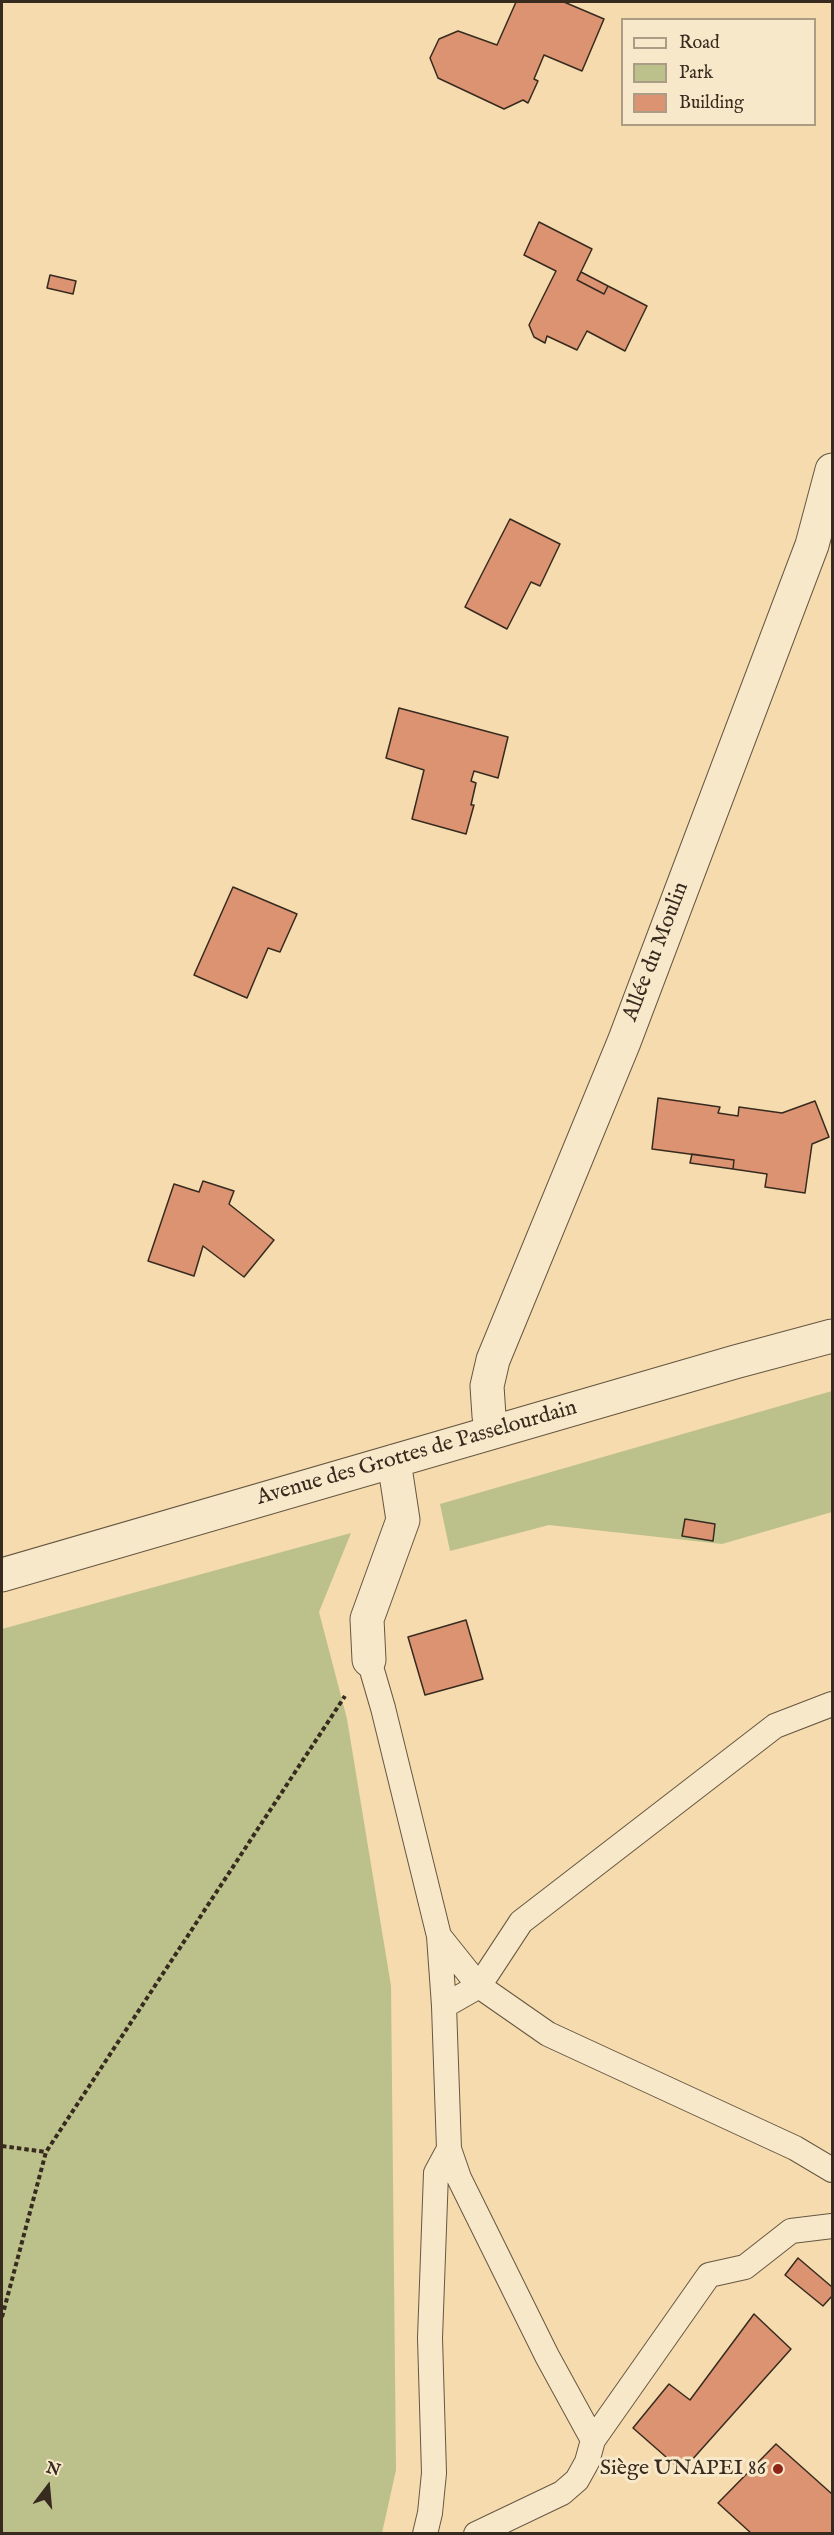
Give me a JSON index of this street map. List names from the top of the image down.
{
  "streets": {
    "street": ["Allée du Moulin", "Avenue des Grottes de Passelourdain"]
  },
  "crossings": [
    ["Allée du Moulin", "Avenue des Grottes de Passelourdain"]
  ],
  "places": ["Siège UNAPEI 86"],
  "legend": ["Road", "Park", "Building"],
  "north": "top"
}
